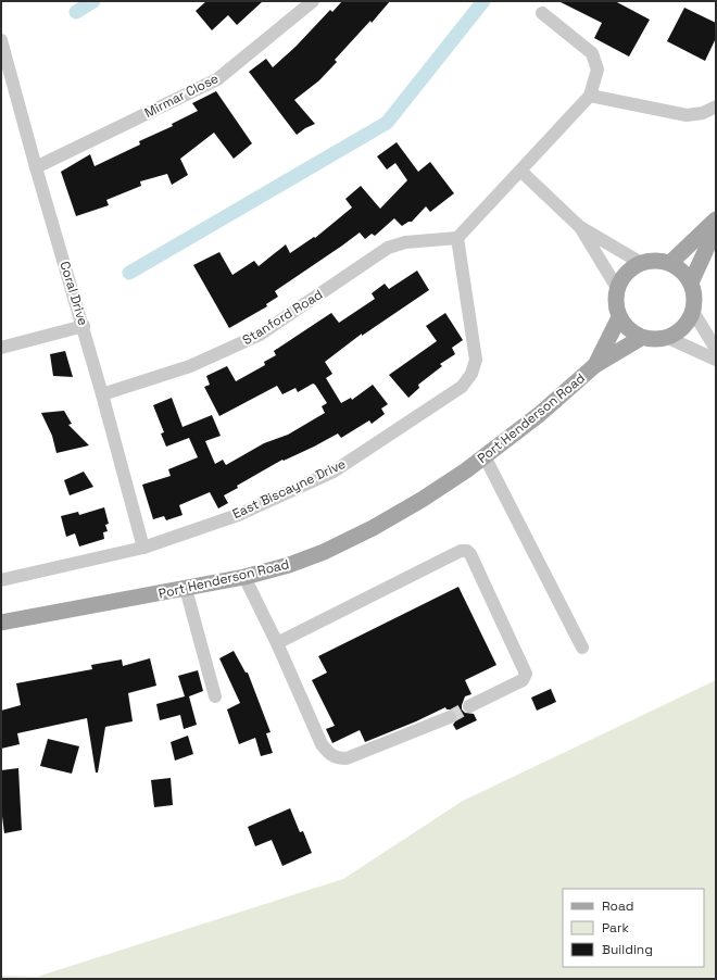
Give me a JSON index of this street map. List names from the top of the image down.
{
  "streets": {
    "main road": ["Port Henderson Road"],
    "street": [
      "Mirmar Close",
      "Coral Drive",
      "Stanford Road",
      "East Biscayne Drive"
    ]
  },
  "crossings": [
    ["Mirmar Close", "Coral Drive"],
    ["Coral Drive", "Stanford Road"],
    ["Coral Drive", "East Biscayne Drive"],
    ["Stanford Road", "East Biscayne Drive"]
  ],
  "legend": ["Road", "Park", "Building"]
}
